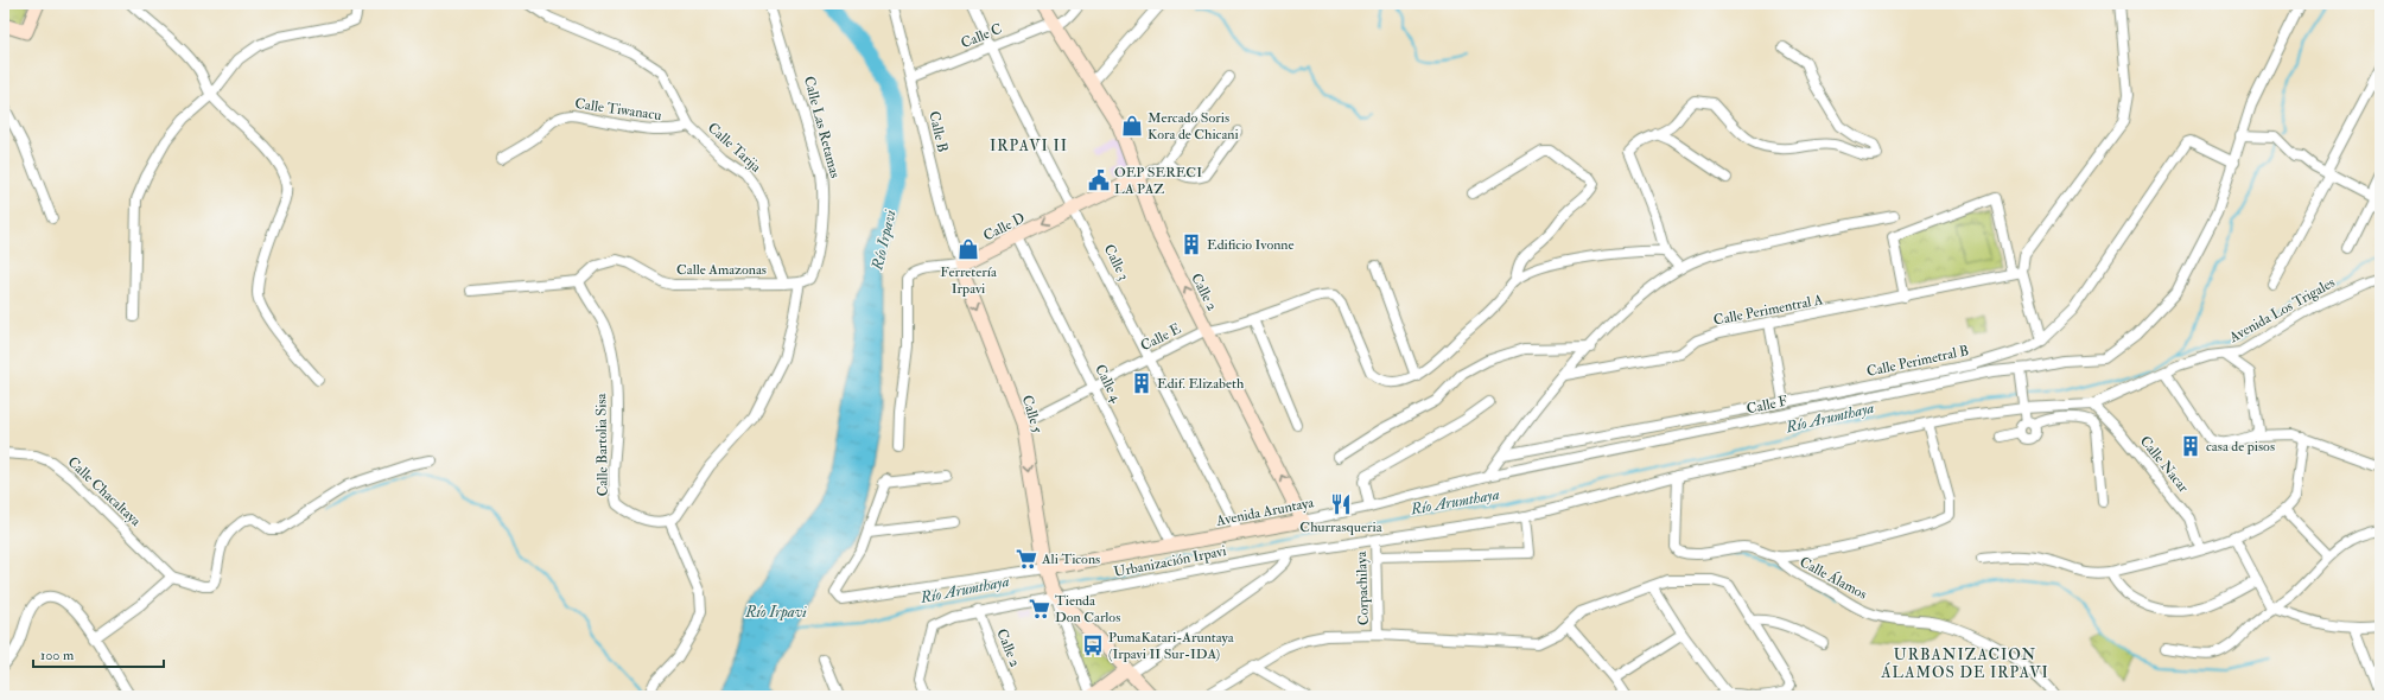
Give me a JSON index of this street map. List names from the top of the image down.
{
  "streets": {
    "main road": [
      "Calle D",
      "Calle 2",
      "Calle 5",
      "Avenida Aruntaya"
    ],
    "street": [
      "Calle C",
      "Calle Tiwanacu",
      "Calle Las Retamas",
      "Calle B",
      "Calle Tarija",
      "Calle 3",
      "Calle Amazonas",
      "Calle Perimentral A",
      "Avenida Los Trigales",
      "Calle E",
      "Calle Perimetral B",
      "Calle 4",
      "Calle F",
      "Calle Bartolia Sisa",
      "Calle Nacar",
      "Calle Chacaltaya",
      "Urbanización Irpavi",
      "Calle Álamos",
      "Corpachilaya"
    ]
  },
  "crossings": [
    ["Calle C", "Calle B"],
    ["Calle C", "Calle 3"],
    ["Calle C", "Calle 2"],
    ["Calle Tiwanacu", "Calle Tarija"],
    ["Calle Las Retamas", "Calle Amazonas"],
    ["Calle B", "Calle D"],
    ["Calle B", "Calle 5"],
    ["Calle Tarija", "Calle Amazonas"],
    ["Calle D", "Calle 3"],
    ["Calle D", "Calle 2"],
    ["Calle D", "Calle 4"],
    ["Calle D", "Calle 5"],
    ["Calle 3", "Calle E"],
    ["Calle 3", "Avenida Aruntaya"],
    ["Calle Amazonas", "Calle Bartolia Sisa"],
    ["Calle 2", "Calle E"],
    ["Calle 2", "Avenida Aruntaya"],
    ["Avenida Los Trigales", "Calle Nacar"],
    ["Avenida Los Trigales", "Urbanización Irpavi"],
    ["Calle E", "Calle 4"],
    ["Calle E", "Calle 5"],
    ["Calle Perimetral B", "Calle F"],
    ["Calle 4", "Avenida Aruntaya"],
    ["Calle F", "Avenida Aruntaya"],
    ["Calle 5", "Avenida Aruntaya"],
    ["Calle 5", "Urbanización Irpavi"],
    ["Calle Nacar", "Urbanización Irpavi"],
    ["Avenida Aruntaya", "Urbanización Irpavi"],
    ["Urbanización Irpavi", "Corpachilaya"]
  ],
  "one_way": ["Calle 2", "Calle 5"],
  "districts": ["IRPAVI II", "URBANIZACION ÁLAMOS DE IRPAVI"],
  "water": ["Río Irpavi", "Río Arumthaya"],
  "places": {
    "shop": ["Mercado Soris Kora de Chicani", "Ferretería Irpavi"],
    "public building": ["OEP SERECI LA PAZ"],
    "building": ["Edificio Ivonne", "Edif. Elizabeth", "casa de pisos"],
    "restaurant": ["Churrasqueria"],
    "supermarket": ["Ali Ticons", "Tienda Don Carlos"],
    "bus stop": ["PumaKatari-Aruntaya (Irpavi II Sur-IDA)"]
  },
  "scale_bar": "100 m"
}
